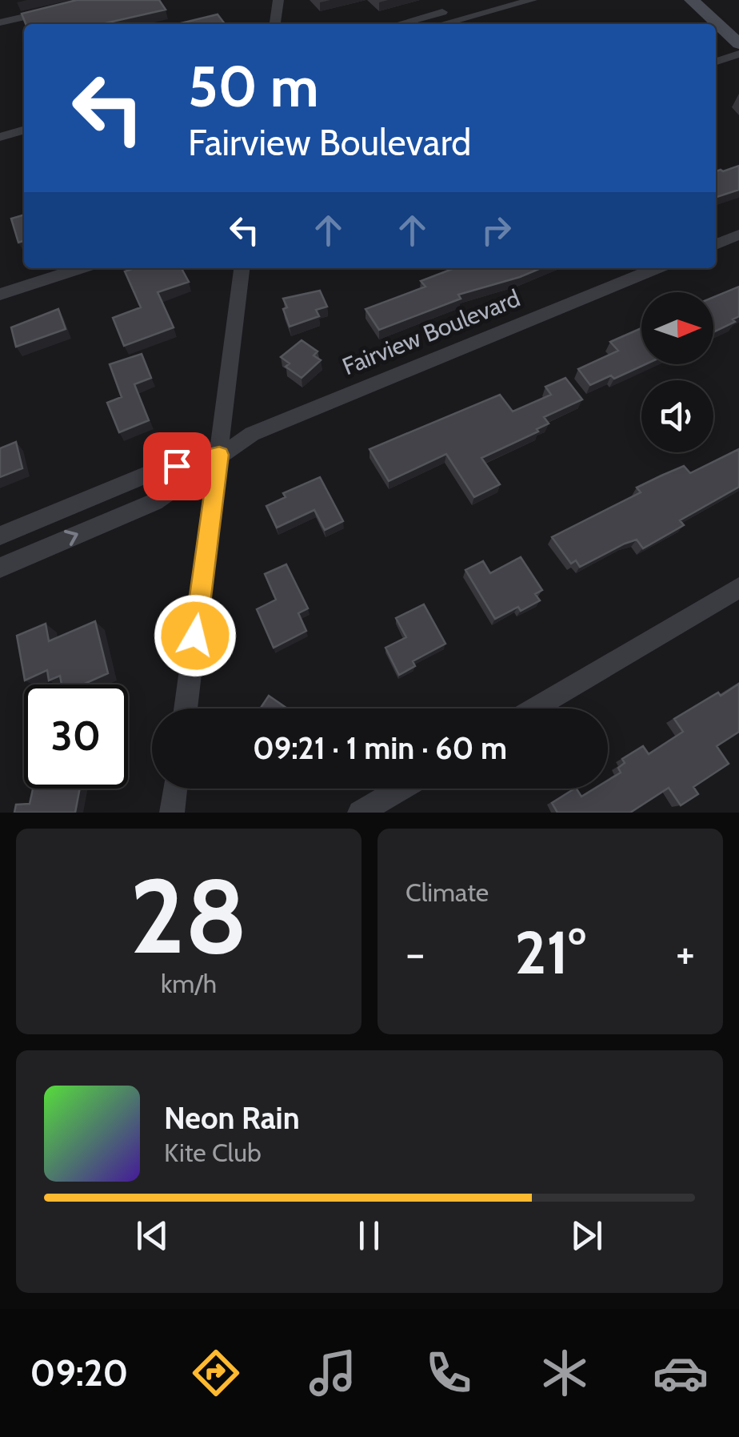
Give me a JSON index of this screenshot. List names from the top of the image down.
{
  "streets": {
    "street": ["Fairview Boulevard"]
  },
  "north": "right",
  "page": {
    "turn": ["50 m", "Fairview Boulevard"],
    "limit": "30",
    "trip": "09:21 · 1 min · 60 m",
    "tile": [
      ["28", "km/h"],
      "Climate"
    ],
    "heat": ["−", "21°", "+"],
    "song": ["Neon Rain", "Kite Club"],
    "tabs": "09:20"
  }
}
